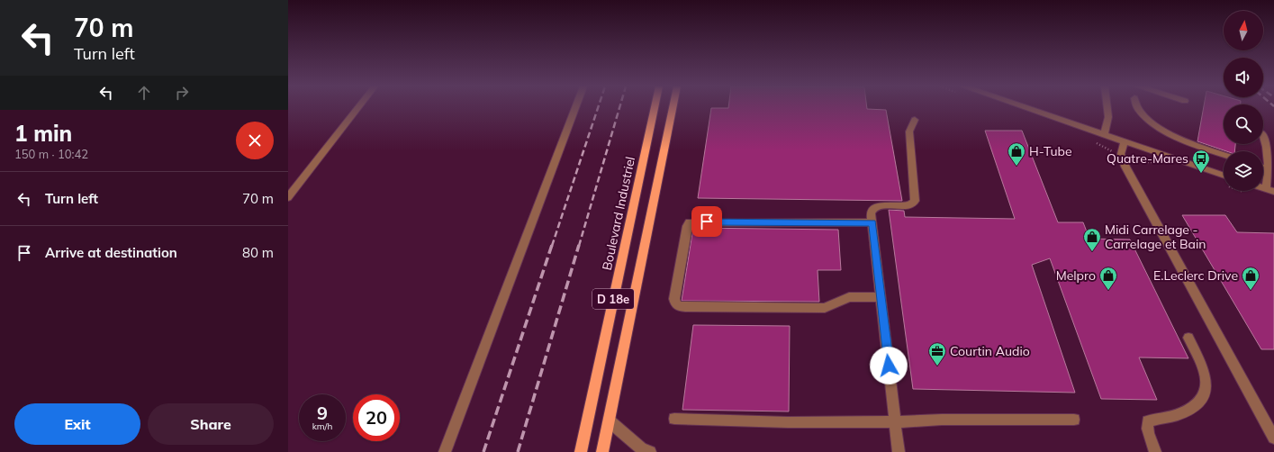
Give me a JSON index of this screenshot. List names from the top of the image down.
{
  "streets": {
    "main road": ["Boulevard Industriel", "D 18e"]
  },
  "places": {
    "shop": [
      "H-Tube",
      "Midi Carrelage - Carrelage et Bain",
      "Melpro",
      "E.Leclerc Drive"
    ],
    "bus stop": ["Quatre-Mares"],
    "office": ["Courtin Audio"]
  },
  "north": "top",
  "page": {
    "turn": ["70 m", "Turn left"],
    "heading": ["1 min", "150 m · 10:42"],
    "list": [
      {
        "name": "Turn left",
        "value": "70 m"
      },
      {
        "name": "Arrive at destination",
        "value": "80 m"
      }
    ],
    "speed": "9 km/h",
    "limit": "20",
    "buttons": ["Exit", "Share"]
  }
}
